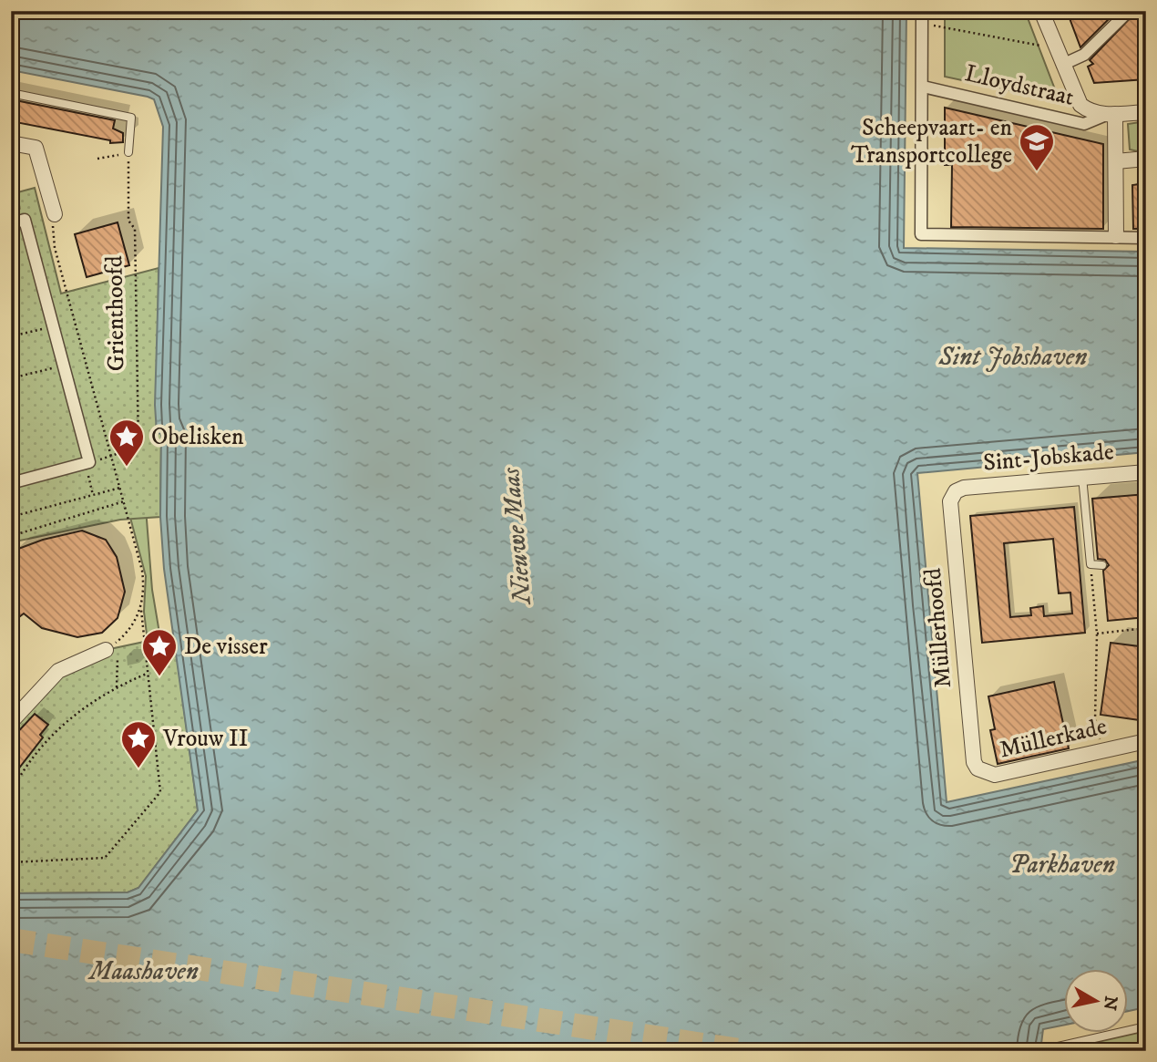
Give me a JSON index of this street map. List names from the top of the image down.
{
  "streets": {
    "street": [
      "Lloydstraat",
      "Grienthoofd",
      "Sint-Jobskade",
      "Müllerhoofd",
      "Müllerkade"
    ]
  },
  "crossings": [
    ["Sint-Jobskade", "Müllerhoofd"],
    ["Müllerhoofd", "Müllerkade"]
  ],
  "water": [
    "Sint Jobshaven",
    "Nieuwe Maas",
    "Parkhaven",
    "Maashaven"
  ],
  "places": {
    "school or university": ["Scheepvaart- en Transportcollege"],
    "place": ["Obelisken", "De visser", "Vrouw II"]
  },
  "north": "right"
}
